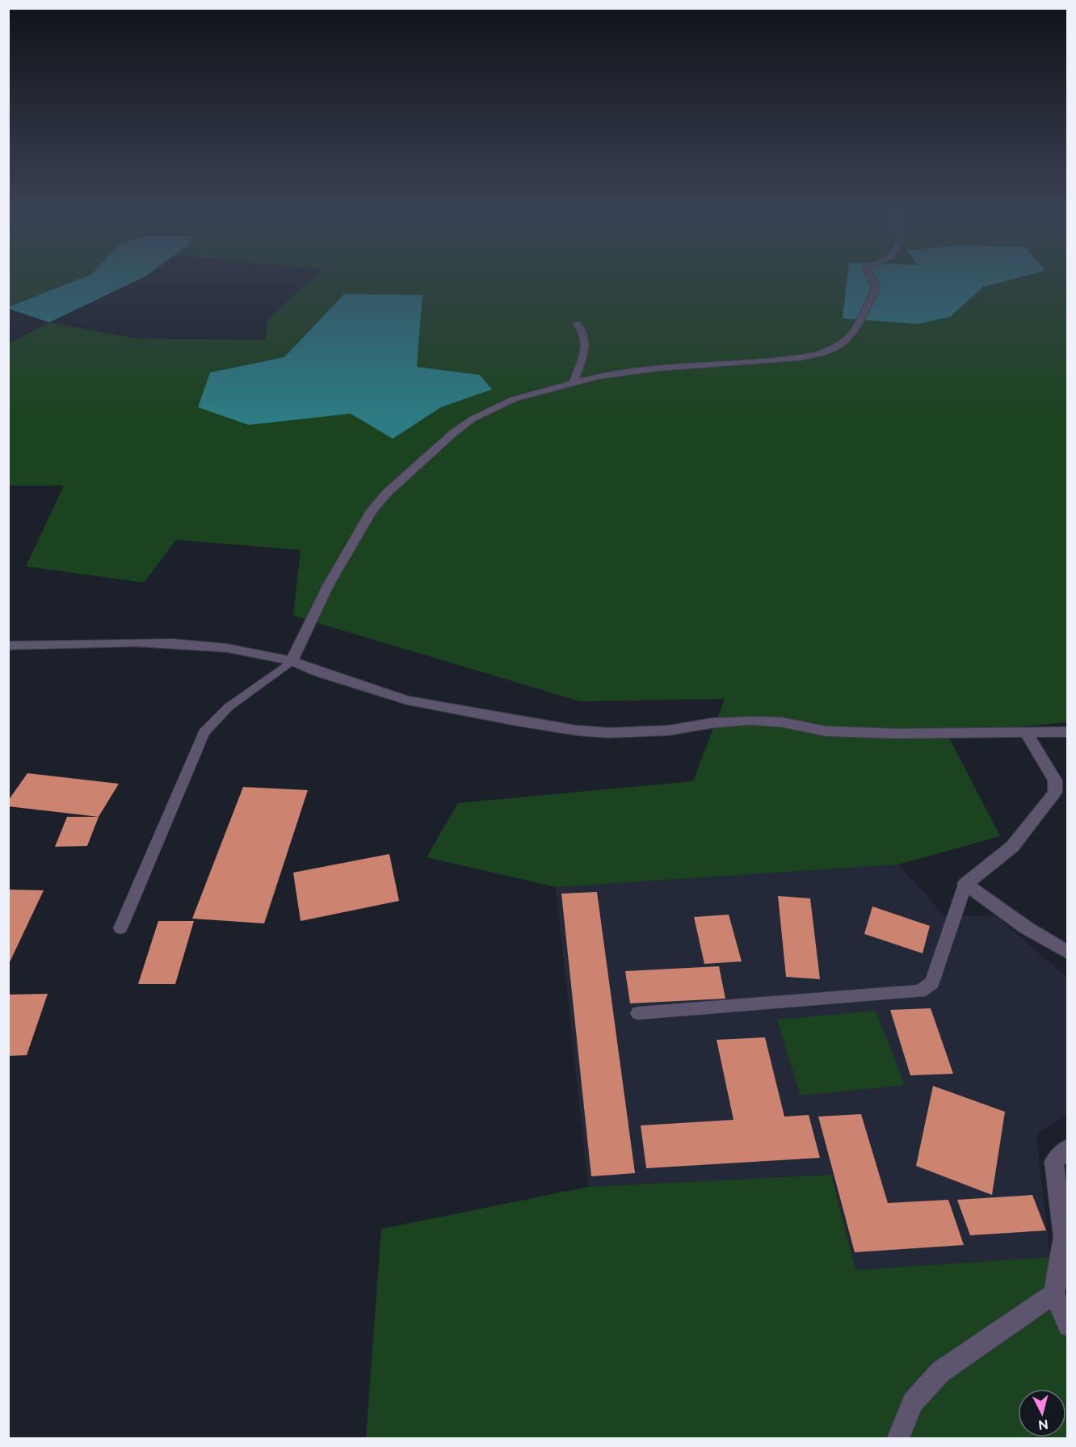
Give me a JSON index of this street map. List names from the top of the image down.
{
  "north": "bottom"
}
